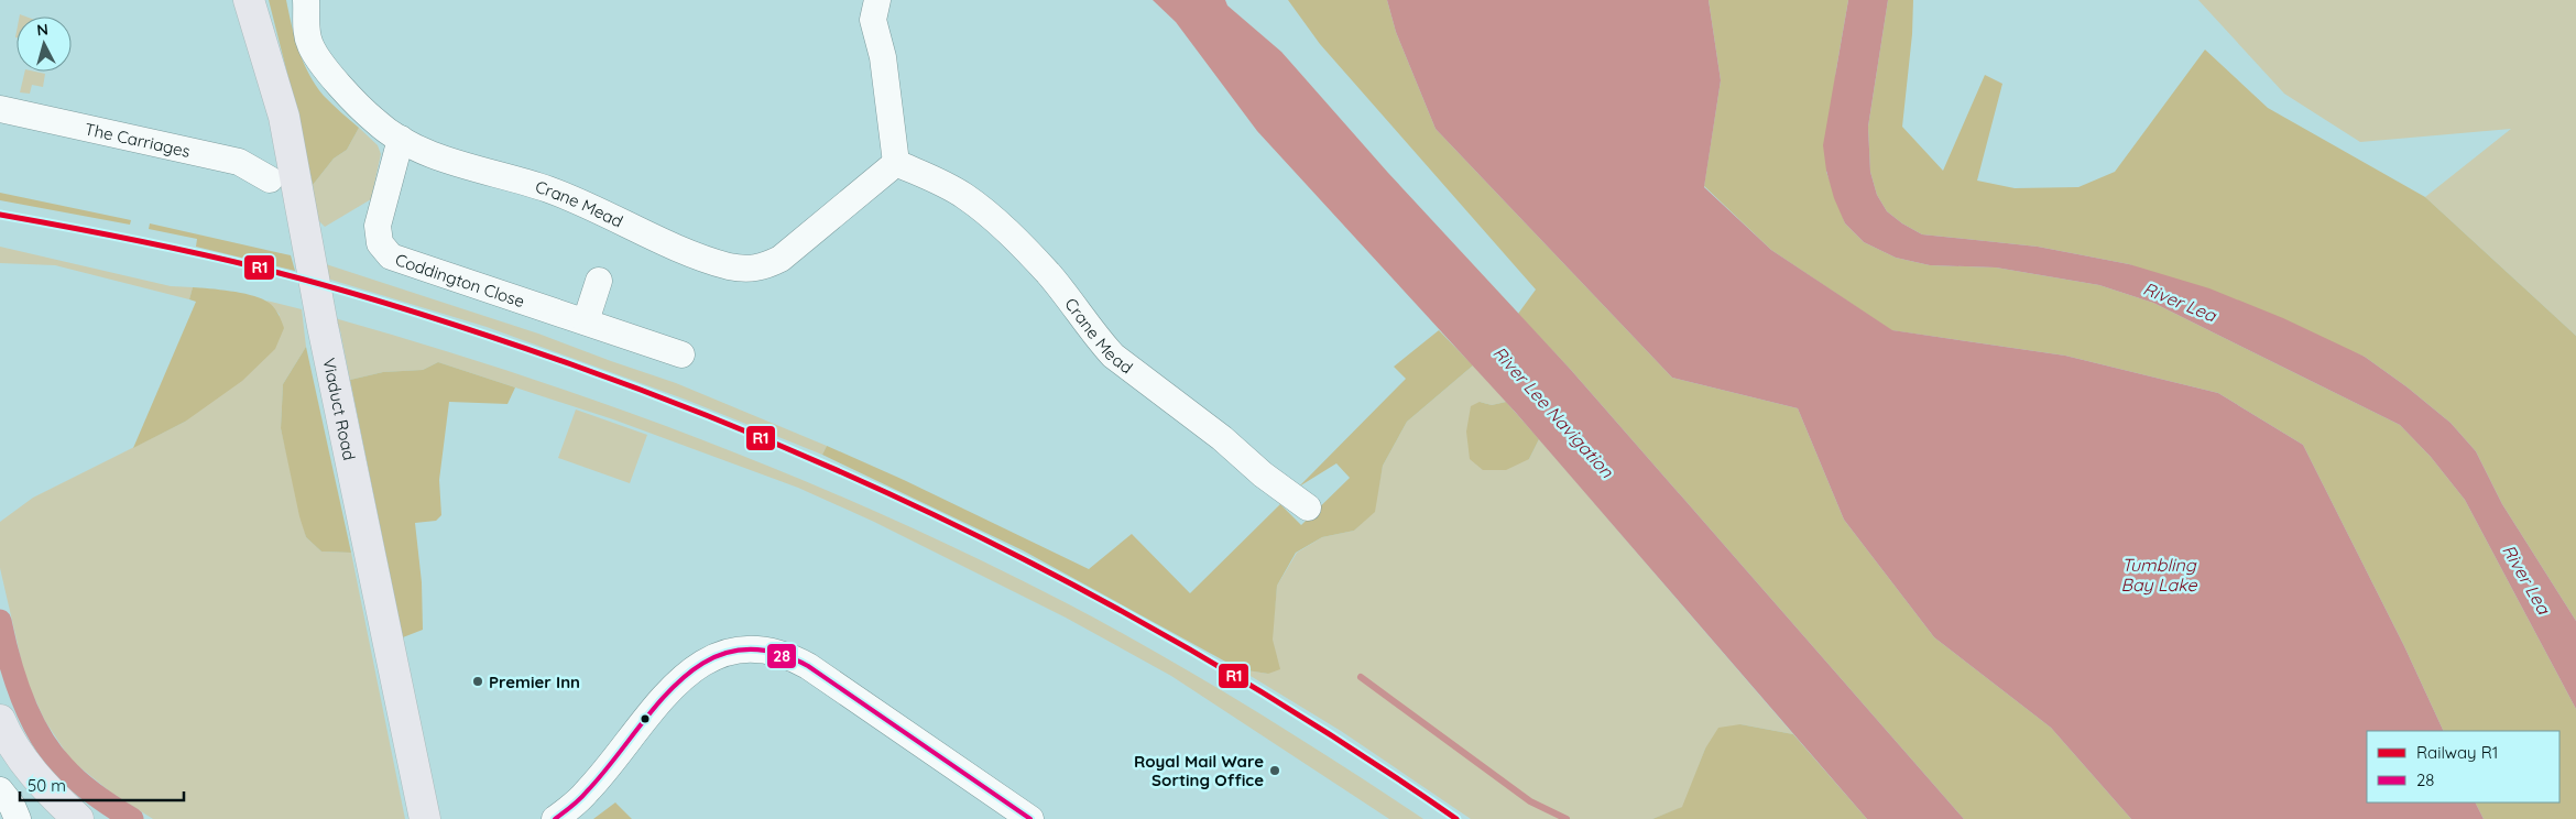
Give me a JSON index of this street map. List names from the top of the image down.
{
  "streets": {
    "main road": ["Viaduct Road"],
    "street": ["The Carriages", "Crane Mead", "Coddington Close"]
  },
  "crossings": [
    ["The Carriages", "Viaduct Road"],
    ["Crane Mead", "Coddington Close"]
  ],
  "water": ["River Lea", "River Lee Navigation", "Tumbling Bay Lake"],
  "places": ["Premier Inn", "Royal Mail Ware Sorting Office"],
  "lines": ["rail line R1", "transit line 28"],
  "legend": ["Railway R1", "28"],
  "scale_bar": "50 m",
  "north": "top"
}
